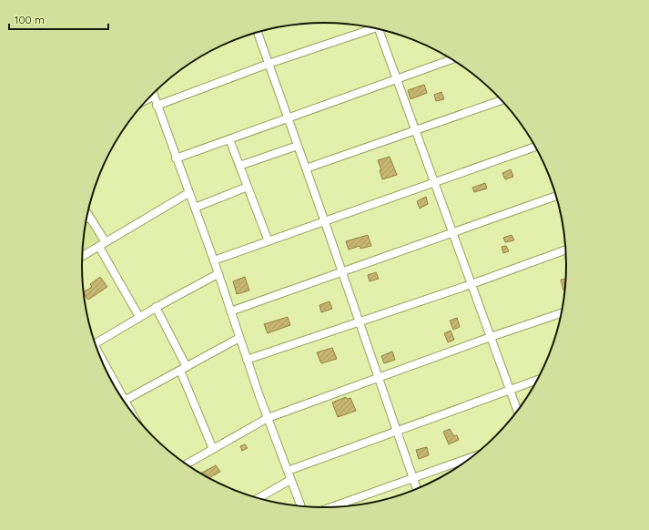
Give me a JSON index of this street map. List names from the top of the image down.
{
  "scale_bar": "100 m"
}
